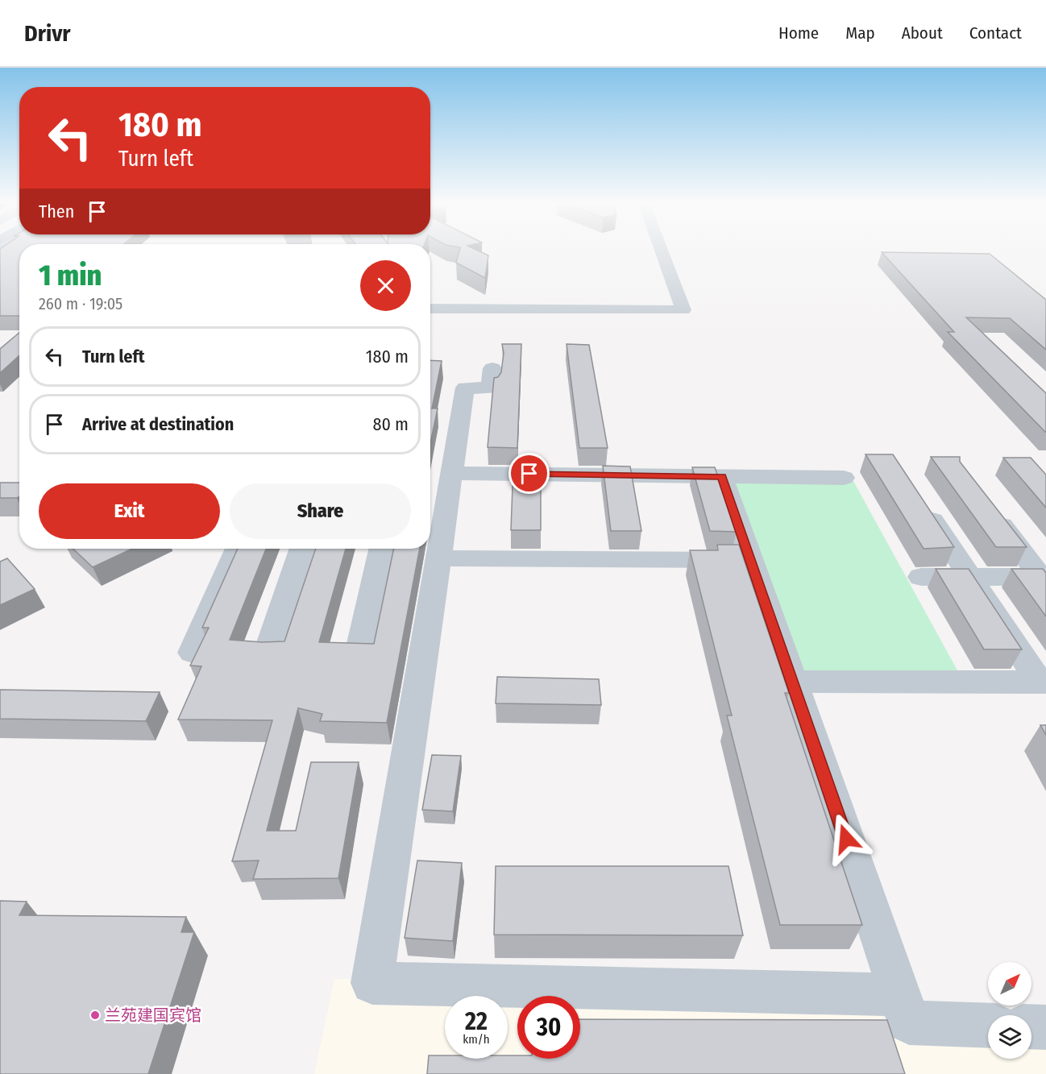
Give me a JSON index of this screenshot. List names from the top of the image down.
{
  "places": ["兰苑建国宾馆"],
  "north": "top right",
  "page": {
    "header": "Drivr",
    "nav": [
      "Home",
      "Map",
      "About",
      "Contact"
    ],
    "turn": ["180 m", "Turn left"],
    "then": "Then",
    "heading": ["1 min", "260 m · 19:05"],
    "list": [
      {
        "name": "Turn left",
        "value": "180 m"
      },
      {
        "name": "Arrive at destination",
        "value": "80 m"
      }
    ],
    "buttons": ["Exit", "Share"],
    "speed": "22 km/h",
    "limit": "30"
  }
}
